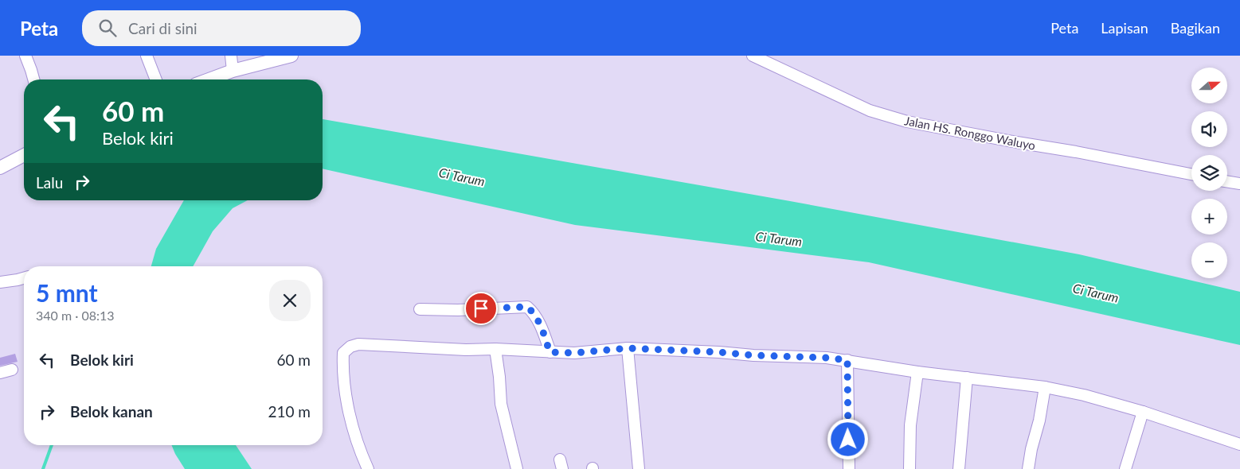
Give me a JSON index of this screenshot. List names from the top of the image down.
{
  "streets": {
    "street": ["Jalan HS. Ronggo Waluyo"]
  },
  "water": ["Ci Tarum"],
  "north": "right",
  "page": {
    "header": "Peta",
    "search": "Cari di sini",
    "nav": ["Peta", "Lapisan", "Bagikan"],
    "map_buttons": ["+", "−"],
    "turn": ["60 m", "Belok kiri"],
    "then": "Lalu",
    "heading": ["5 mnt", "340 m · 08:13"],
    "list": [
      {
        "name": "Belok kiri",
        "value": "60 m"
      },
      {
        "name": "Belok kanan",
        "value": "210 m"
      }
    ]
  }
}
